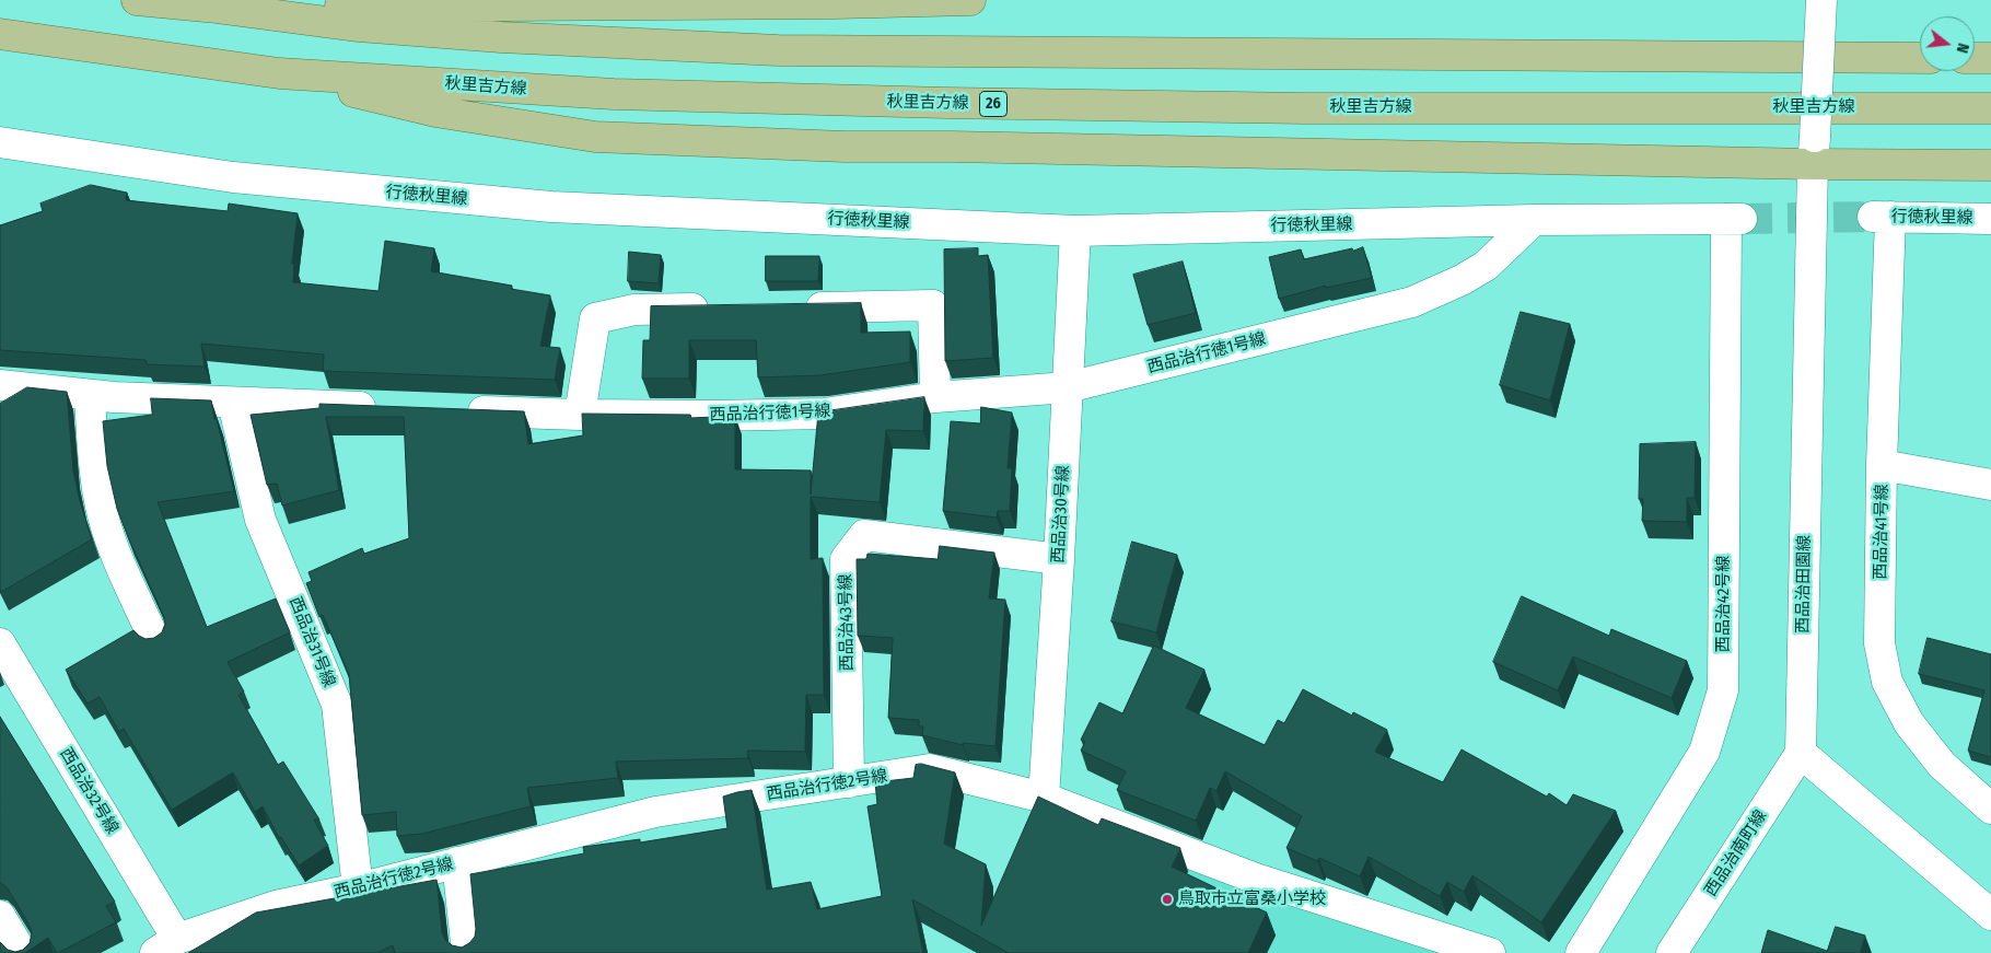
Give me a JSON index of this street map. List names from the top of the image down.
{
  "streets": {
    "main road": ["秋里吉方線", "26"],
    "street": [
      "行徳秋里線",
      "西品治行徳1号線",
      "西品治30号線",
      "西品治41号線",
      "西品治田園線",
      "西品治42号線",
      "西品治43号線",
      "西品治31号線",
      "西品治行徳2号線",
      "西品治32号線",
      "西品治南町線"
    ]
  },
  "crossings": [
    ["行徳秋里線", "西品治行徳1号線"],
    ["行徳秋里線", "西品治30号線"],
    ["行徳秋里線", "西品治41号線"],
    ["行徳秋里線", "西品治42号線"],
    ["西品治行徳1号線", "西品治30号線"],
    ["西品治30号線", "西品治43号線"],
    ["西品治30号線", "西品治行徳2号線"],
    ["西品治田園線", "西品治南町線"],
    ["西品治43号線", "西品治行徳2号線"],
    ["西品治31号線", "西品治行徳2号線"],
    ["西品治行徳2号線", "西品治32号線"]
  ],
  "places": ["鳥取市立富桑小学校"],
  "north": "right"
}
